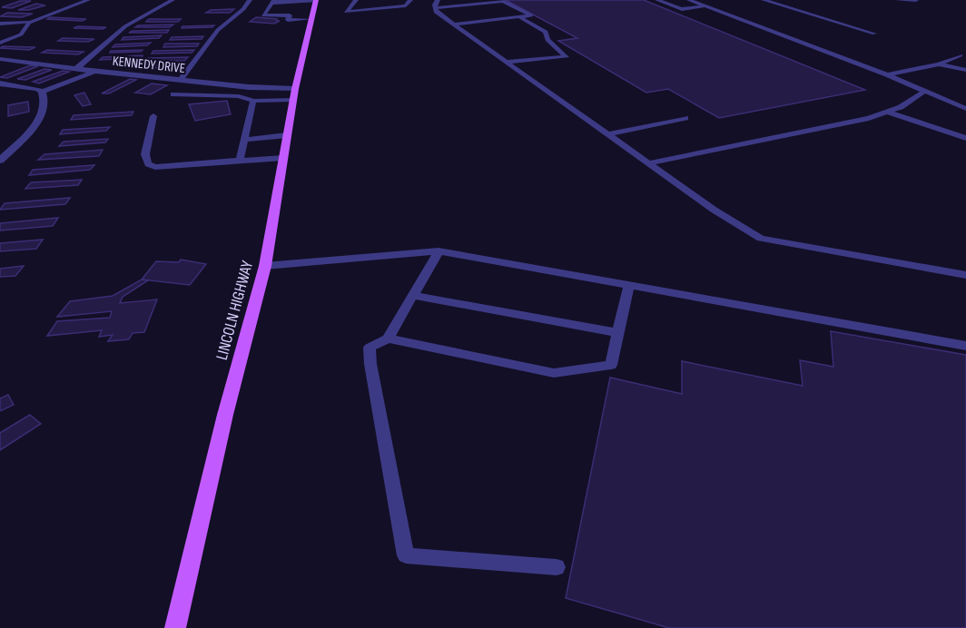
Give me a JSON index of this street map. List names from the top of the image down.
{
  "streets": {
    "main road": ["LINCOLN HIGHWAY"],
    "street": ["KENNEDY DRIVE"]
  },
  "crossings": [
    ["KENNEDY DRIVE", "LINCOLN HIGHWAY"]
  ]
}
